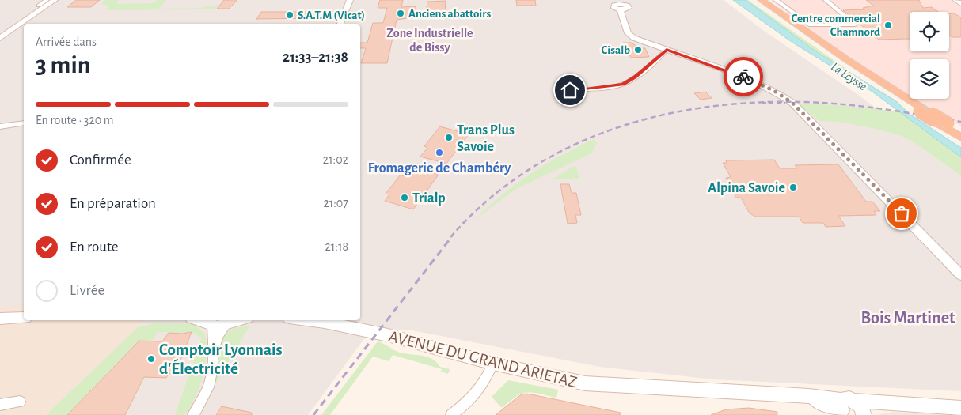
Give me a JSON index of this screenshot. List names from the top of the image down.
{
  "streets": {
    "main road": ["AVENUE DU GRAND ARIETAZ"]
  },
  "districts": ["Zone Industrielle de Bissy", "Bois Martinet"],
  "water": ["La Leysse"],
  "places": [
    "Anciens abattoirs",
    "S.A.T.M (Vicat)",
    "Centre commercial Chamnord",
    "Cisalb",
    "Trans Plus Savoie",
    "Fromagerie de Chambéry",
    "Alpina Savoie",
    "Trialp",
    "Comptoir Lyonnais d'Électricité"
  ],
  "page": {
    "heading": ["3 min", "Arrivée dans", "21:33–21:38"],
    "bar": "En route · 320 m",
    "list": [
      ["Confirmée", "21:02"],
      ["En préparation", "21:07"],
      ["En route", "21:18"],
      "Livrée"
    ]
  }
}
